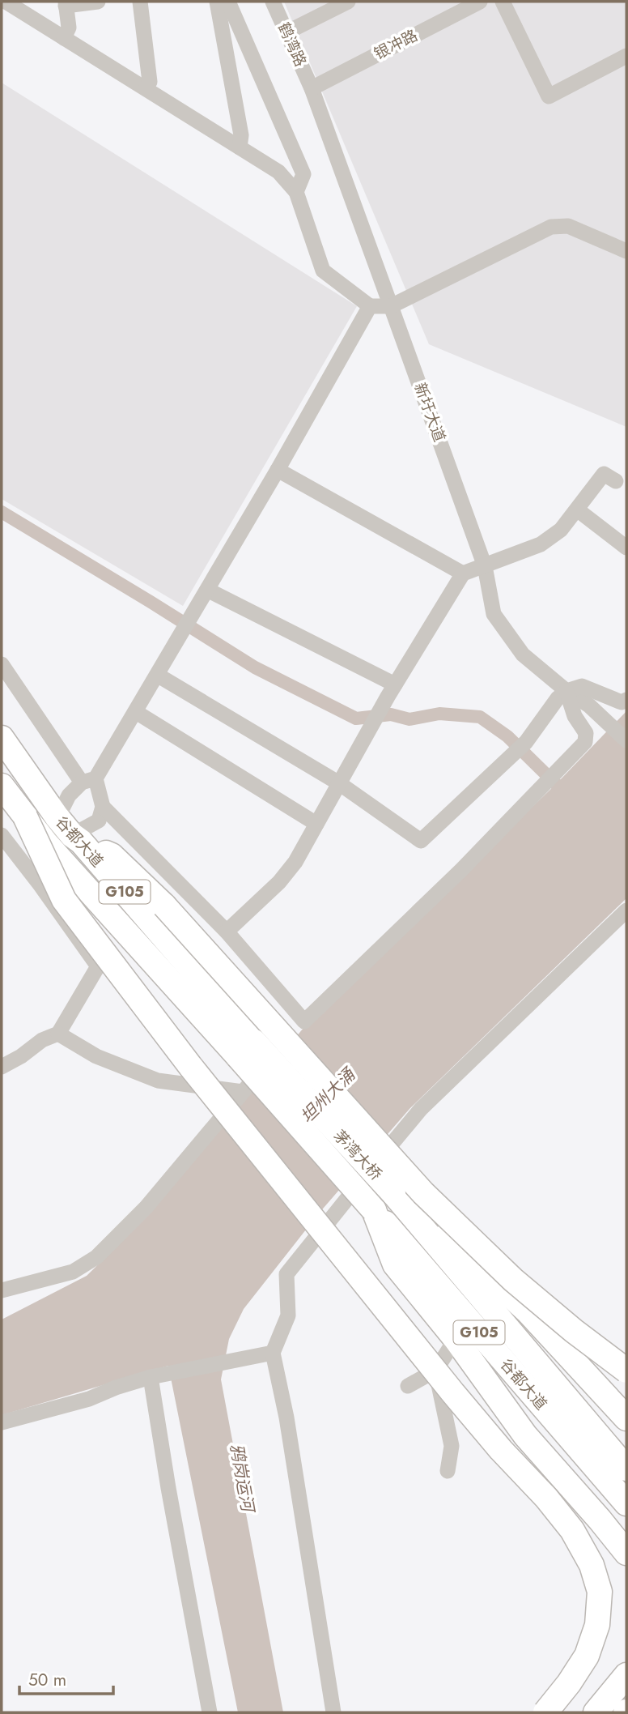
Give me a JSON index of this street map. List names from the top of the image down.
{
  "streets": {
    "highway": ["谷都大道", "G105", "茅湾大桥"],
    "street": ["鹤湾路", "银冲路", "新圩大道"]
  },
  "crossings": [
    ["鹤湾路", "银冲路"],
    ["鹤湾路", "新圩大道"],
    ["银冲路", "新圩大道"],
    ["谷都大道", "G105"],
    ["谷都大道", "茅湾大桥"]
  ],
  "water": ["坦州大涌", "鸦岗运河"],
  "scale_bar": "50 m"
}
